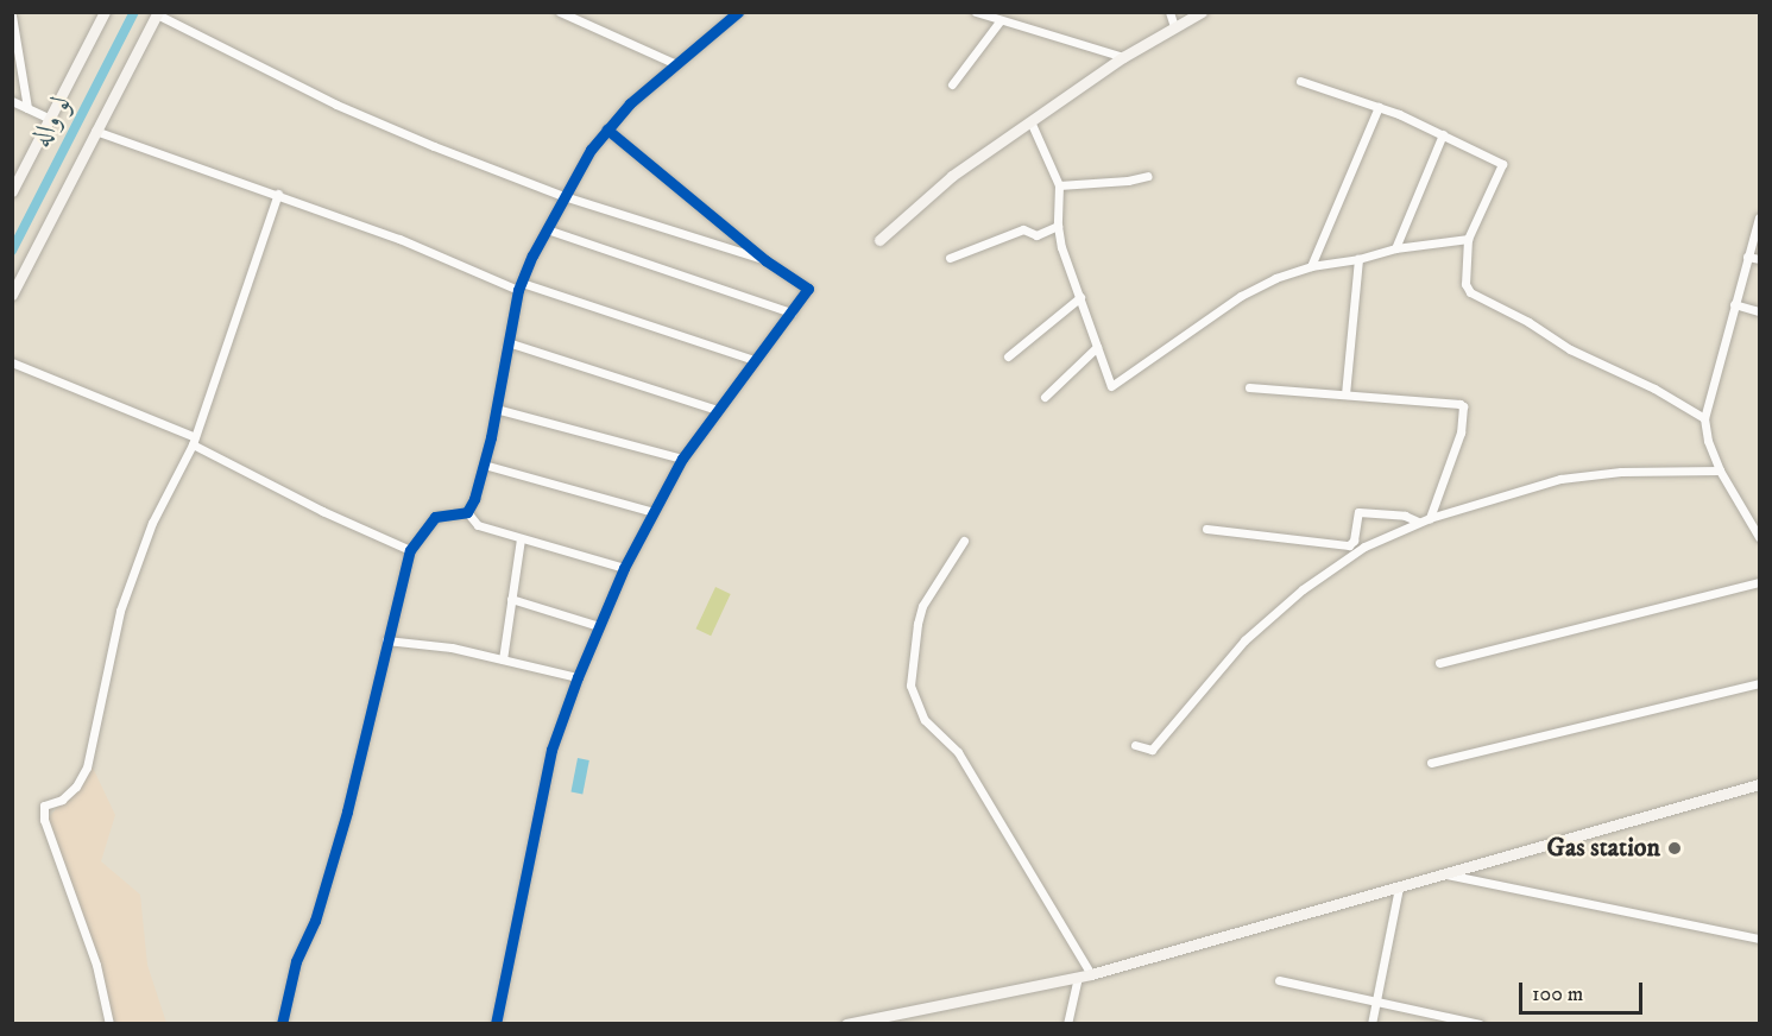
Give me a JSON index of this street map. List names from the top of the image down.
{
  "water": ["لو واله"],
  "places": ["Gas station"],
  "scale_bar": "100 m"
}
